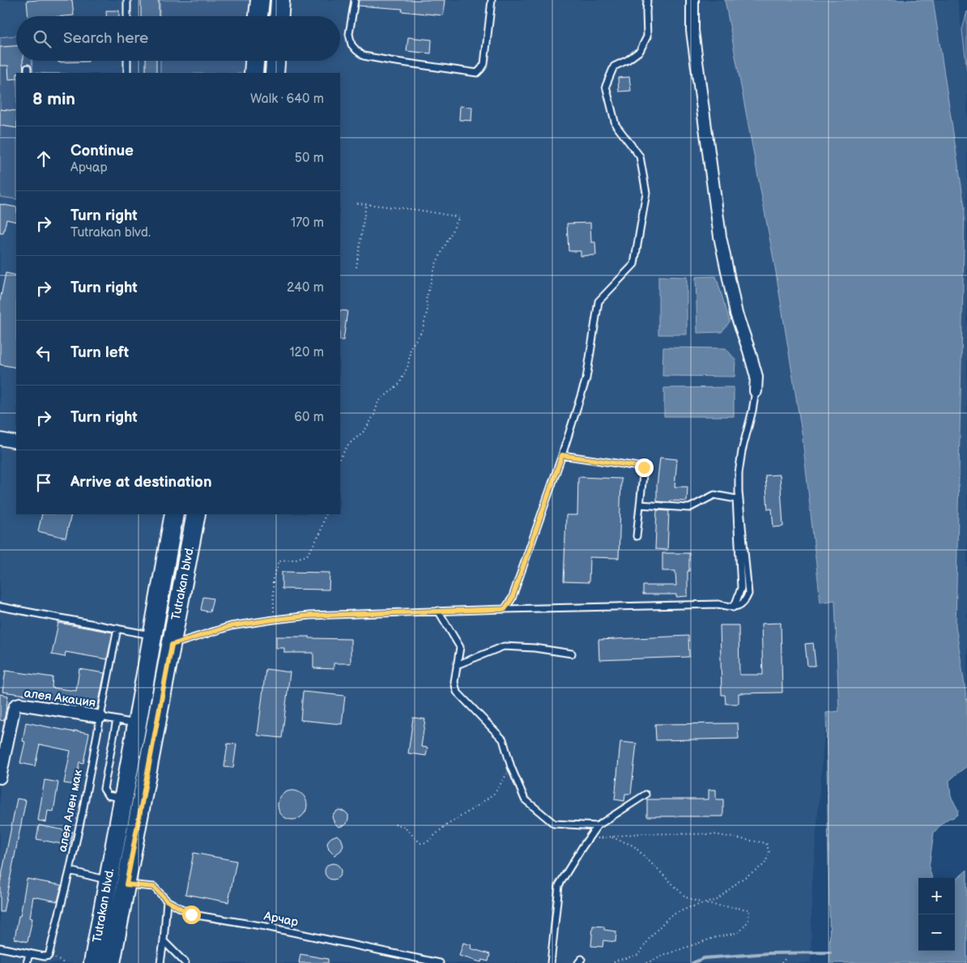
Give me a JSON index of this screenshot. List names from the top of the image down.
{
  "streets": {
    "main road": ["Tutrakan blvd."],
    "street": ["алея Акация"],
    "lane": ["алея Ален мак", "Арчар"]
  },
  "crossings": [
    ["Tutrakan blvd.", "алея Ален мак"],
    ["Tutrakan blvd.", "Арчар"],
    ["алея Акация", "алея Ален мак"]
  ],
  "page": {
    "search": "Search here",
    "heading": ["8 min", "Walk · 640 m"],
    "list": [
      ["Continue", "Арчар", "50 m"],
      ["Turn right", "Tutrakan blvd.", "170 m"],
      ["Turn right", "240 m"],
      ["Turn left", "120 m"],
      ["Turn right", "60 m"],
      "Arrive at destination"
    ],
    "map_buttons": ["+", "−"]
  }
}
